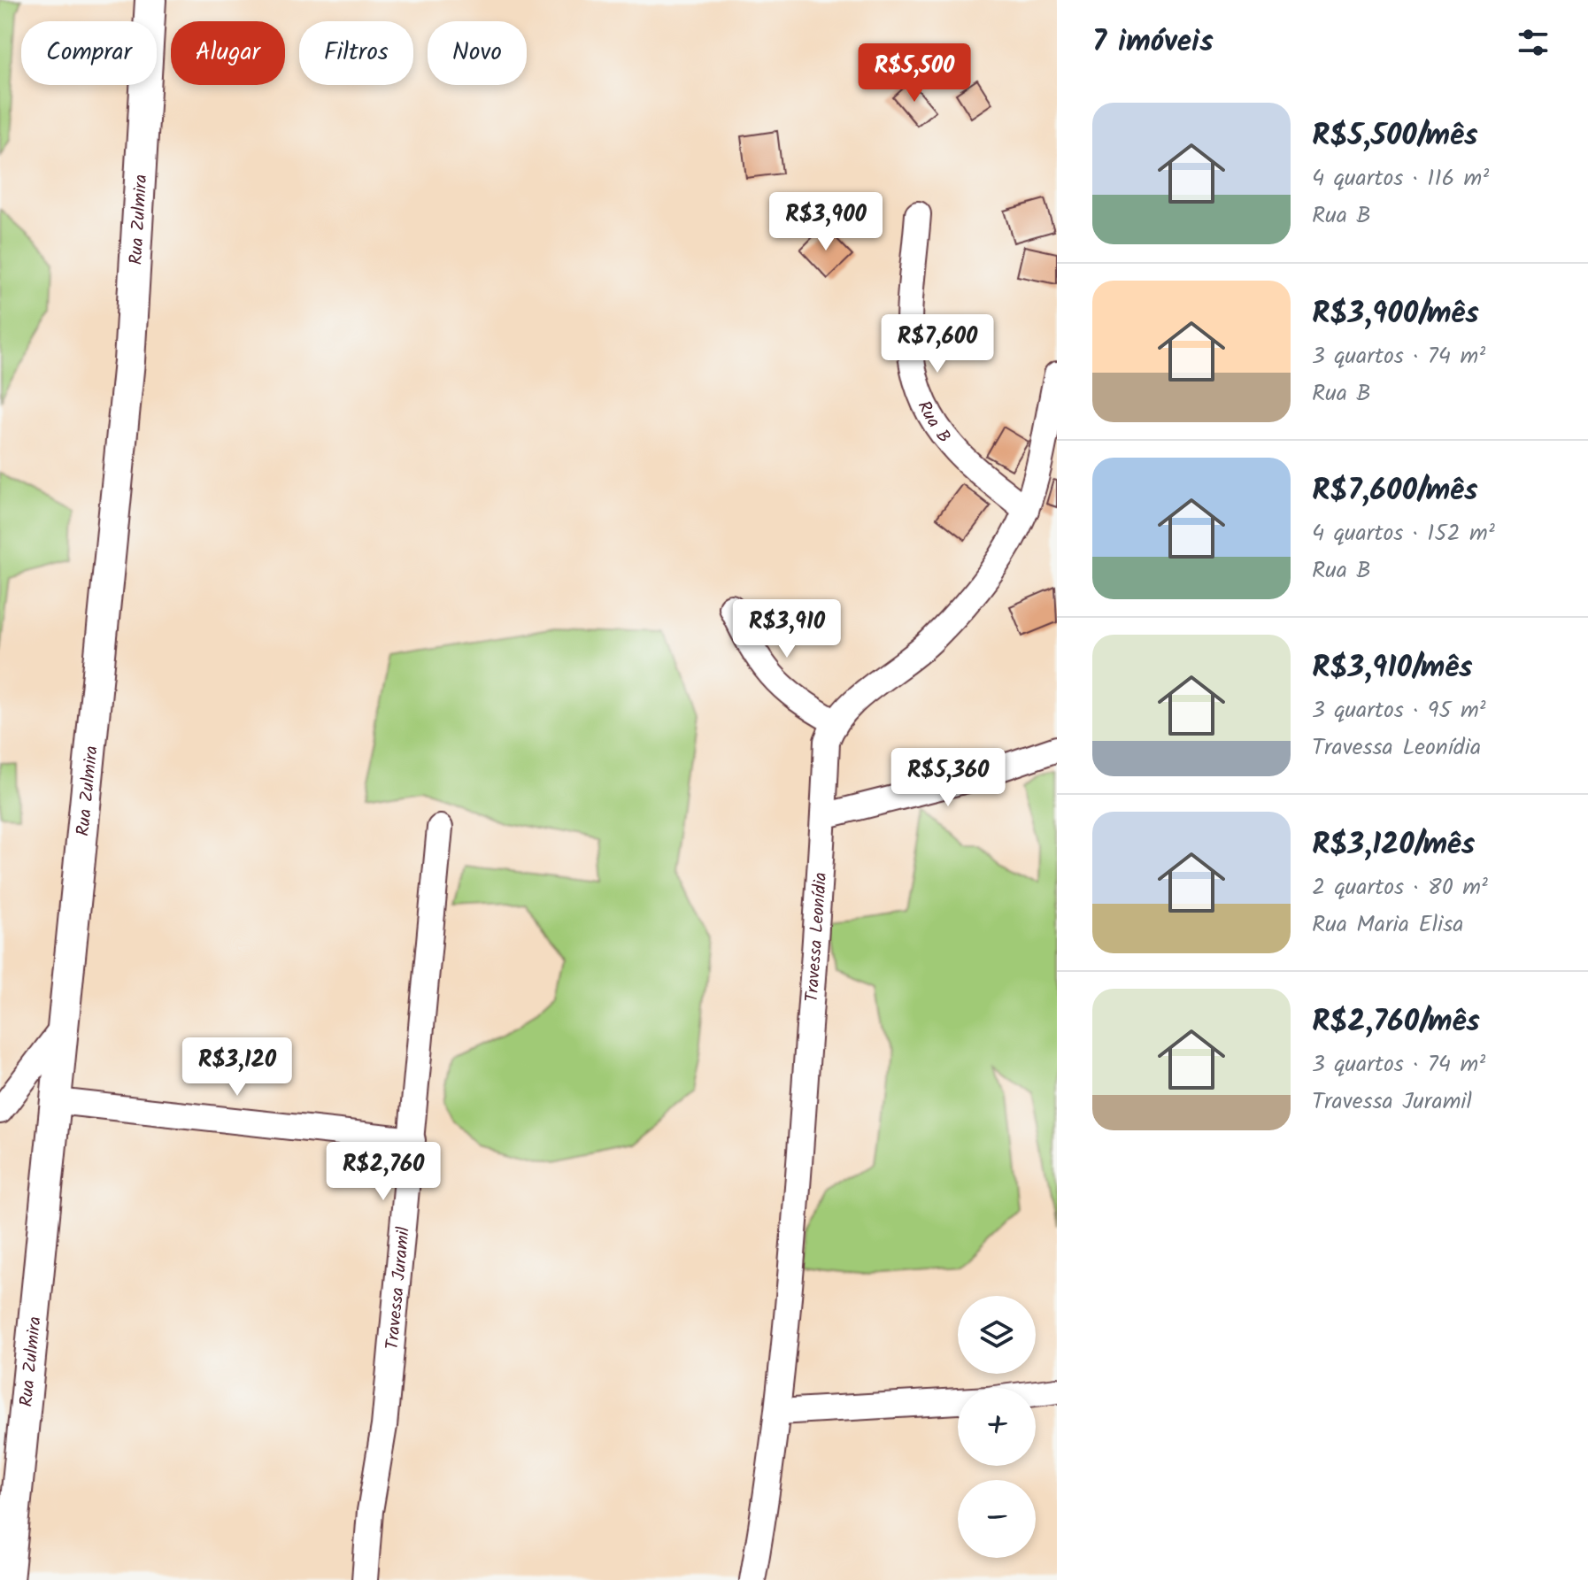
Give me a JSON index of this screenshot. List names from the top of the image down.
{
  "streets": {
    "street": [
      "Rua Zulmira",
      "Rua B",
      "Travessa Leonídia",
      "Travessa Juramil"
    ]
  },
  "page": {
    "heading": "7 imóveis",
    "chip": [
      "Comprar",
      "Alugar",
      "Filtros",
      "Novo"
    ],
    "price": [
      "R$5,500",
      "R$3,900",
      "R$7,600",
      "R$3,910",
      "R$5,360",
      "R$3,120",
      "R$2,760"
    ],
    "list": [
      {
        "name": "R$5,500/mês",
        "note": "4 quartos · 116 m² · Rua B"
      },
      {
        "name": "R$3,900/mês",
        "note": "3 quartos · 74 m² · Rua B"
      },
      {
        "name": "R$7,600/mês",
        "note": "4 quartos · 152 m² · Rua B"
      },
      {
        "name": "R$3,910/mês",
        "note": "3 quartos · 95 m² · Travessa Leonídia"
      },
      {
        "name": "R$3,120/mês",
        "note": "2 quartos · 80 m² · Rua Maria Elisa"
      },
      {
        "name": "R$2,760/mês",
        "note": "3 quartos · 74 m² · Travessa Juramil"
      }
    ],
    "map_buttons": ["+", "−"]
  }
}
